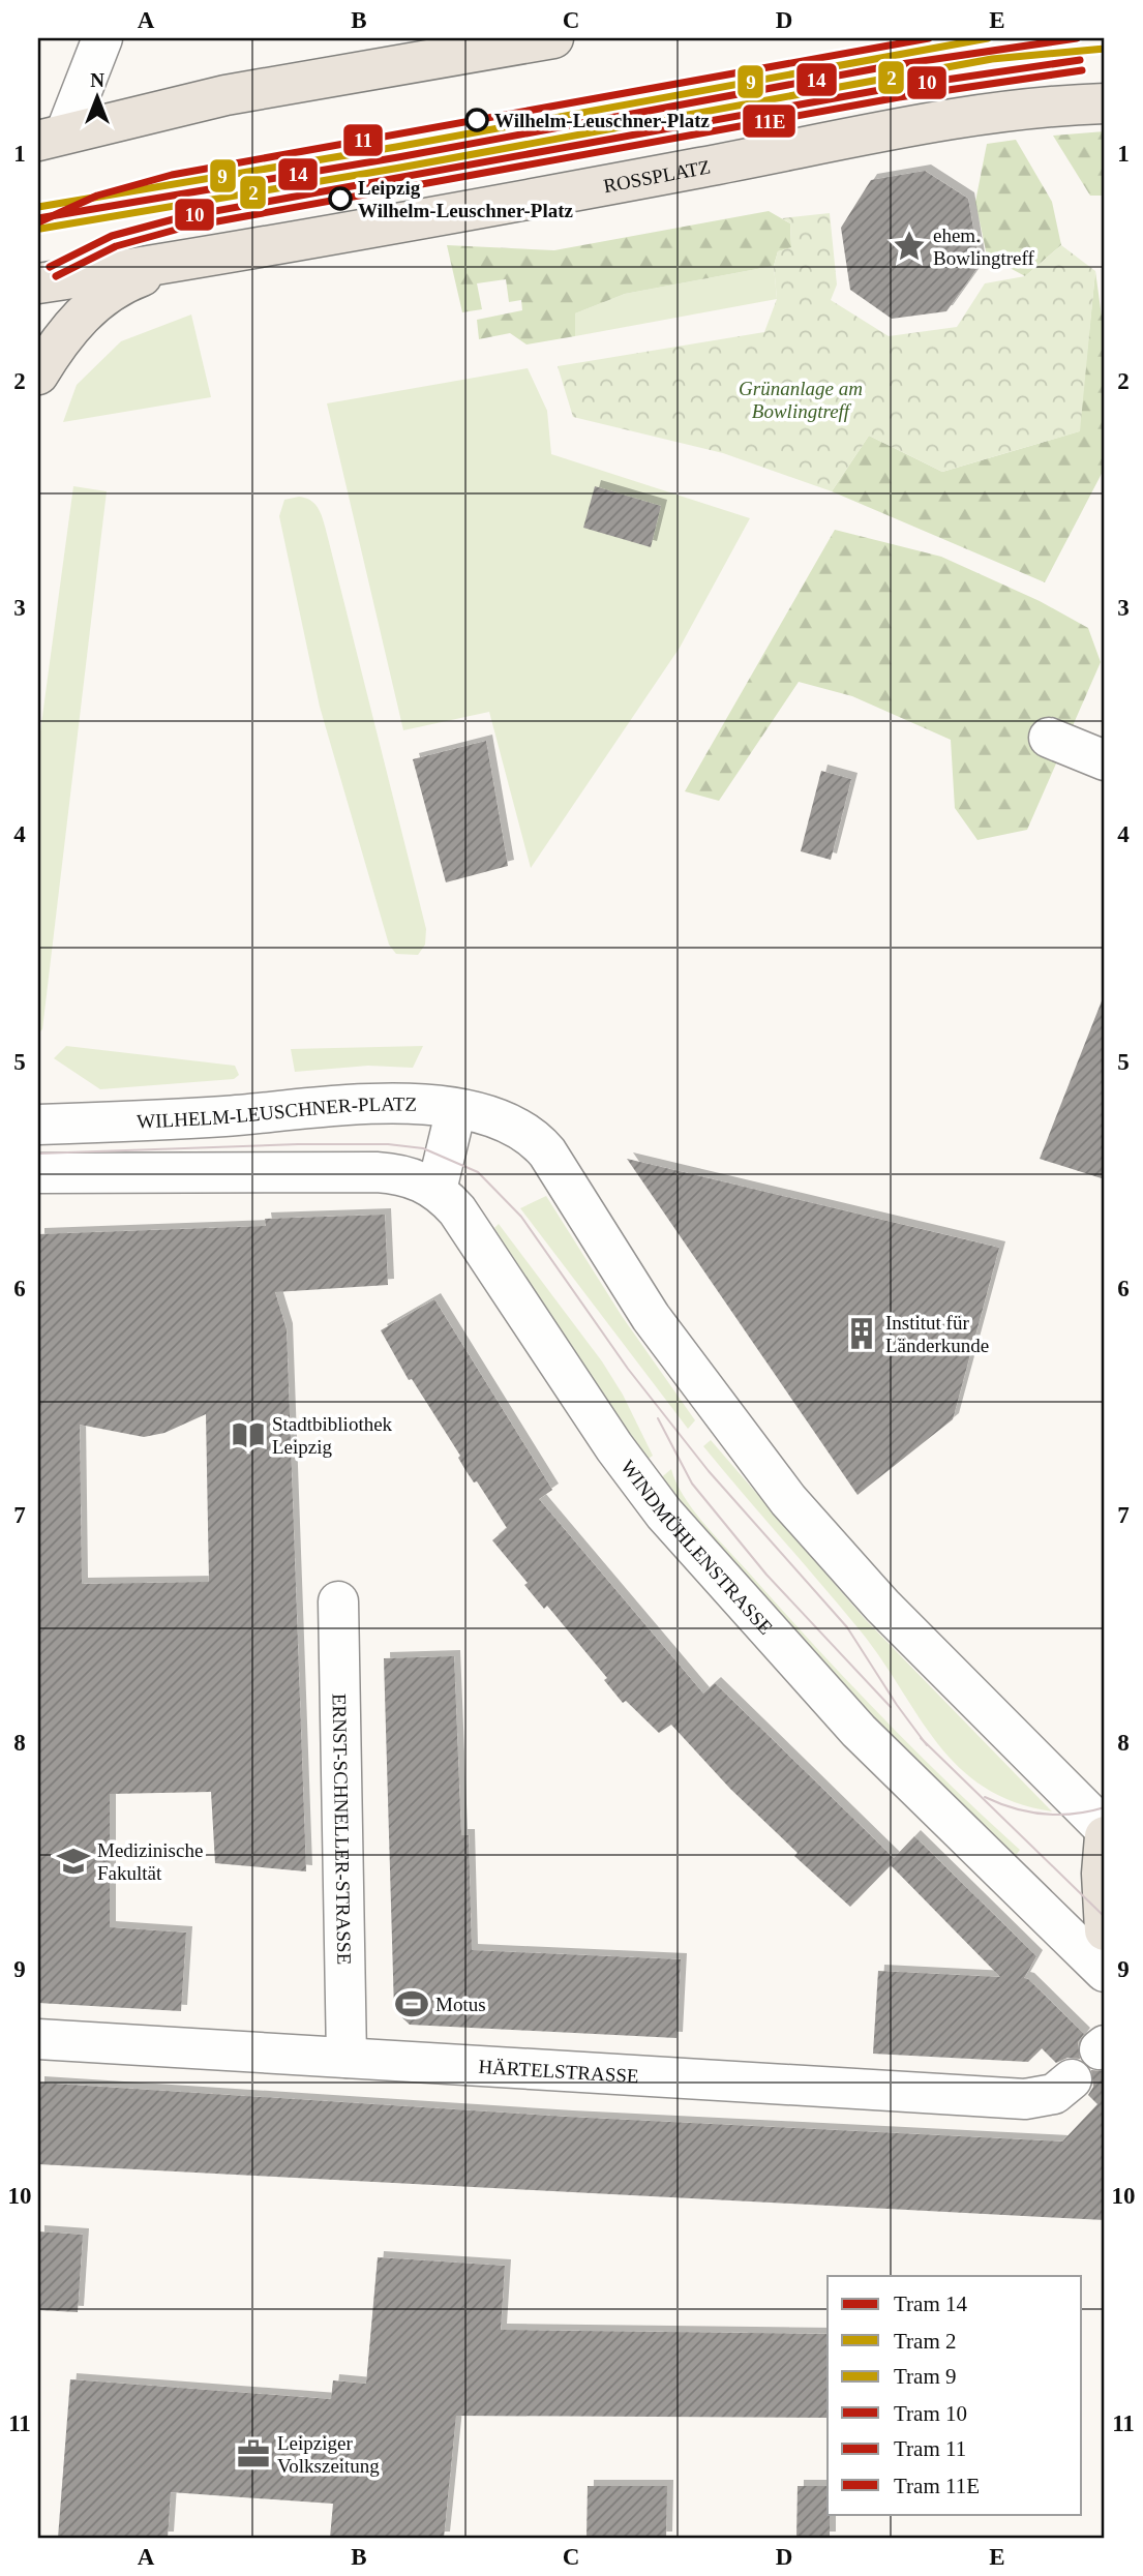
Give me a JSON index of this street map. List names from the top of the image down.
{
  "streets": {
    "main road": ["ROSSPLATZ"],
    "street": [
      "WILHELM-LEUSCHNER-PLATZ",
      "WINDMÜHLENSTRASSE",
      "ERNST-SCHNELLER-STRASSE",
      "HÄRTELSTRASSE"
    ]
  },
  "crossings": [
    ["ERNST-SCHNELLER-STRASSE", "HÄRTELSTRASSE"]
  ],
  "parks": ["Grünanlage am Bowlingtreff"],
  "places": {
    "other": ["Wilhelm-Leuschner-Platz", "Leipzig Wilhelm-Leuschner-Platz"],
    "place": ["ehem. Bowlingtreff"],
    "building": ["Institut für Länderkunde"],
    "library": ["Stadtbibliothek Leipzig"],
    "school or university": ["Medizinische Fakultät"],
    "sports": ["Motus"],
    "office": ["Leipziger Volkszeitung"]
  },
  "lines": [
    "tram line 14",
    "tram line 9",
    "tram line 11",
    "tram line 2",
    "tram line 10",
    "tram line 11E"
  ],
  "legend": [
    "Tram 14",
    "Tram 2",
    "Tram 9",
    "Tram 10",
    "Tram 11",
    "Tram 11E"
  ],
  "north": "top",
  "grid": {
    "columns": [
      "A",
      "B",
      "C",
      "D",
      "E"
    ],
    "rows": [
      "1",
      "2",
      "3",
      "4",
      "5",
      "6",
      "7",
      "8",
      "9",
      "10",
      "11"
    ]
  }
}
